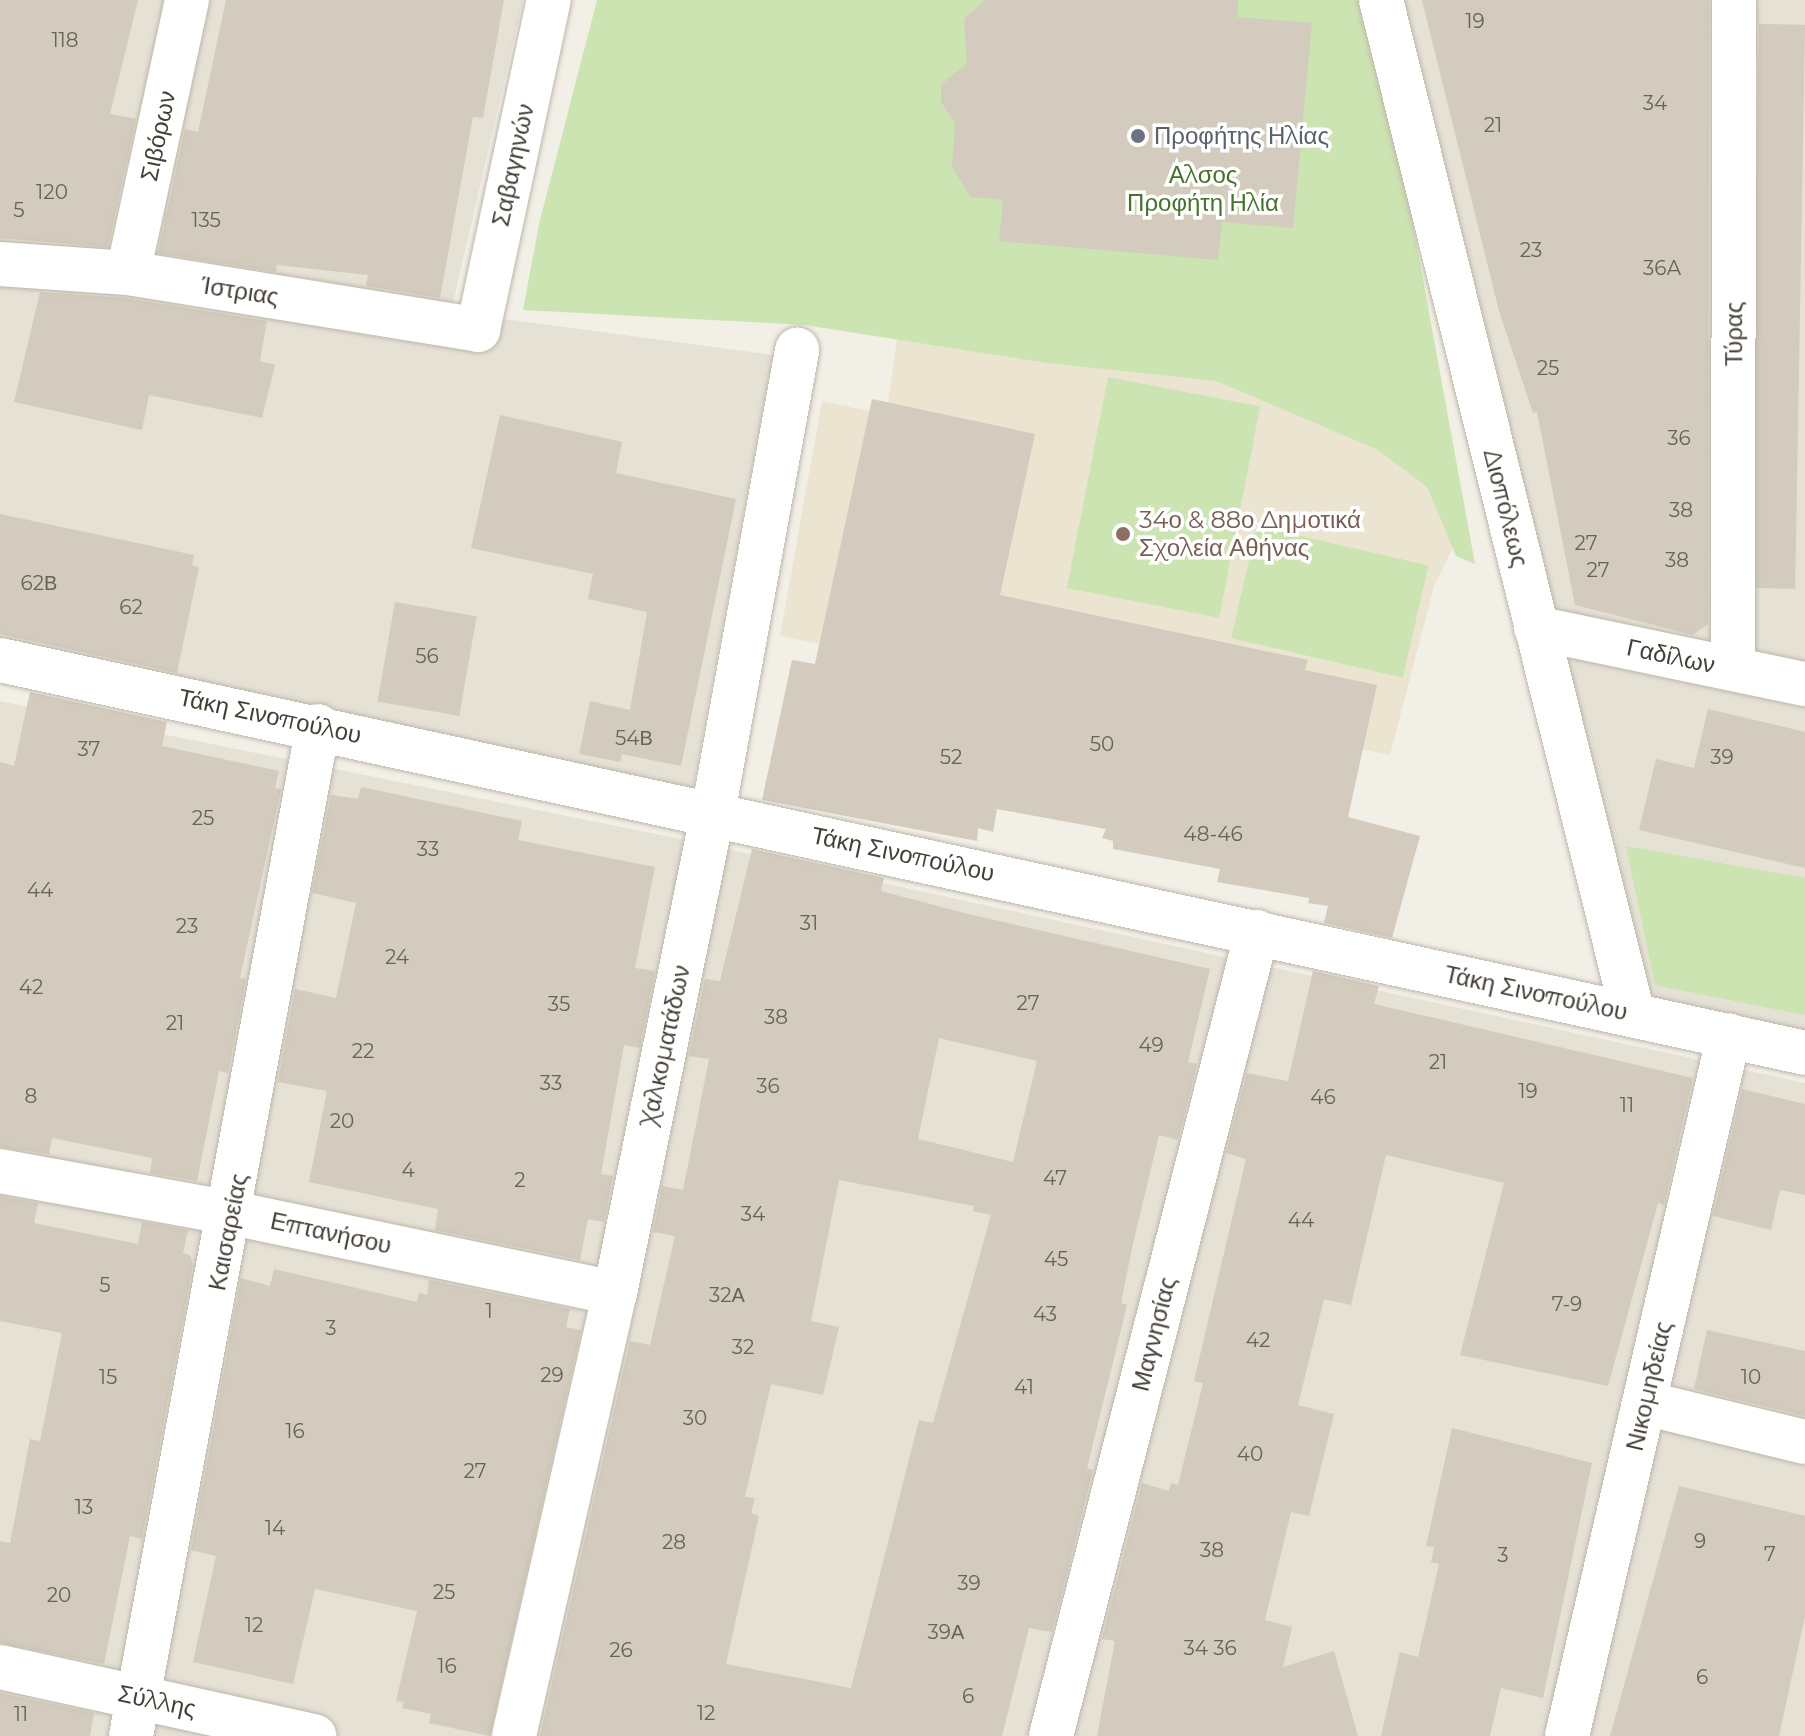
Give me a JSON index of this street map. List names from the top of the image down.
{
  "streets": {
    "street": [
      "Σιβόρων",
      "Σαβαγηνών",
      "Ίστριας",
      "Τύρας",
      "Διοπόλεως",
      "Γαδίλων",
      "Τάκη Σινοπούλου",
      "Χαλκοματάδων",
      "Καισαρείας",
      "Επτανήσου",
      "Μαγνησίας",
      "Νικομηδείας",
      "Σύλλης"
    ]
  },
  "crossings": [
    ["Σιβόρων", "Ίστριας"],
    ["Σαβαγηνών", "Ίστριας"],
    ["Τύρας", "Γαδίλων"],
    ["Διοπόλεως", "Γαδίλων"],
    ["Διοπόλεως", "Τάκη Σινοπούλου"],
    ["Τάκη Σινοπούλου", "Χαλκοματάδων"],
    ["Τάκη Σινοπούλου", "Καισαρείας"],
    ["Τάκη Σινοπούλου", "Μαγνησίας"],
    ["Τάκη Σινοπούλου", "Νικομηδείας"],
    ["Χαλκοματάδων", "Επτανήσου"],
    ["Καισαρείας", "Επτανήσου"],
    ["Καισαρείας", "Σύλλης"]
  ],
  "parks": ["Αλσος Προφήτη Ηλία"],
  "places": ["Προφήτης Ηλίας", "34ο & 88ο Δημοτικά Σχολεία Αθήνας"],
  "house_numbers": [
    "19",
    "118",
    "34",
    "21",
    "120",
    "5",
    "135",
    "23",
    "36A",
    "25",
    "36",
    "38",
    "27",
    "38",
    "27",
    "62Β",
    "62",
    "56",
    "54Β",
    "50",
    "37",
    "52",
    "39",
    "25",
    "48-46",
    "33",
    "44",
    "31",
    "23",
    "24",
    "42",
    "27",
    "35",
    "38",
    "21",
    "49",
    "22",
    "21",
    "33",
    "36",
    "19",
    "8",
    "46",
    "11",
    "20",
    "4",
    "47",
    "2",
    "34",
    "44",
    "45",
    "5",
    "32Α",
    "7-9",
    "1",
    "43",
    "3",
    "42",
    "32",
    "29",
    "15",
    "10",
    "41",
    "30",
    "16",
    "40",
    "27",
    "13",
    "14",
    "9",
    "28",
    "38",
    "7",
    "3",
    "39",
    "25",
    "20",
    "12",
    "39Α",
    "34 36",
    "26",
    "16",
    "6",
    "6",
    "12",
    "11"
  ]
}
